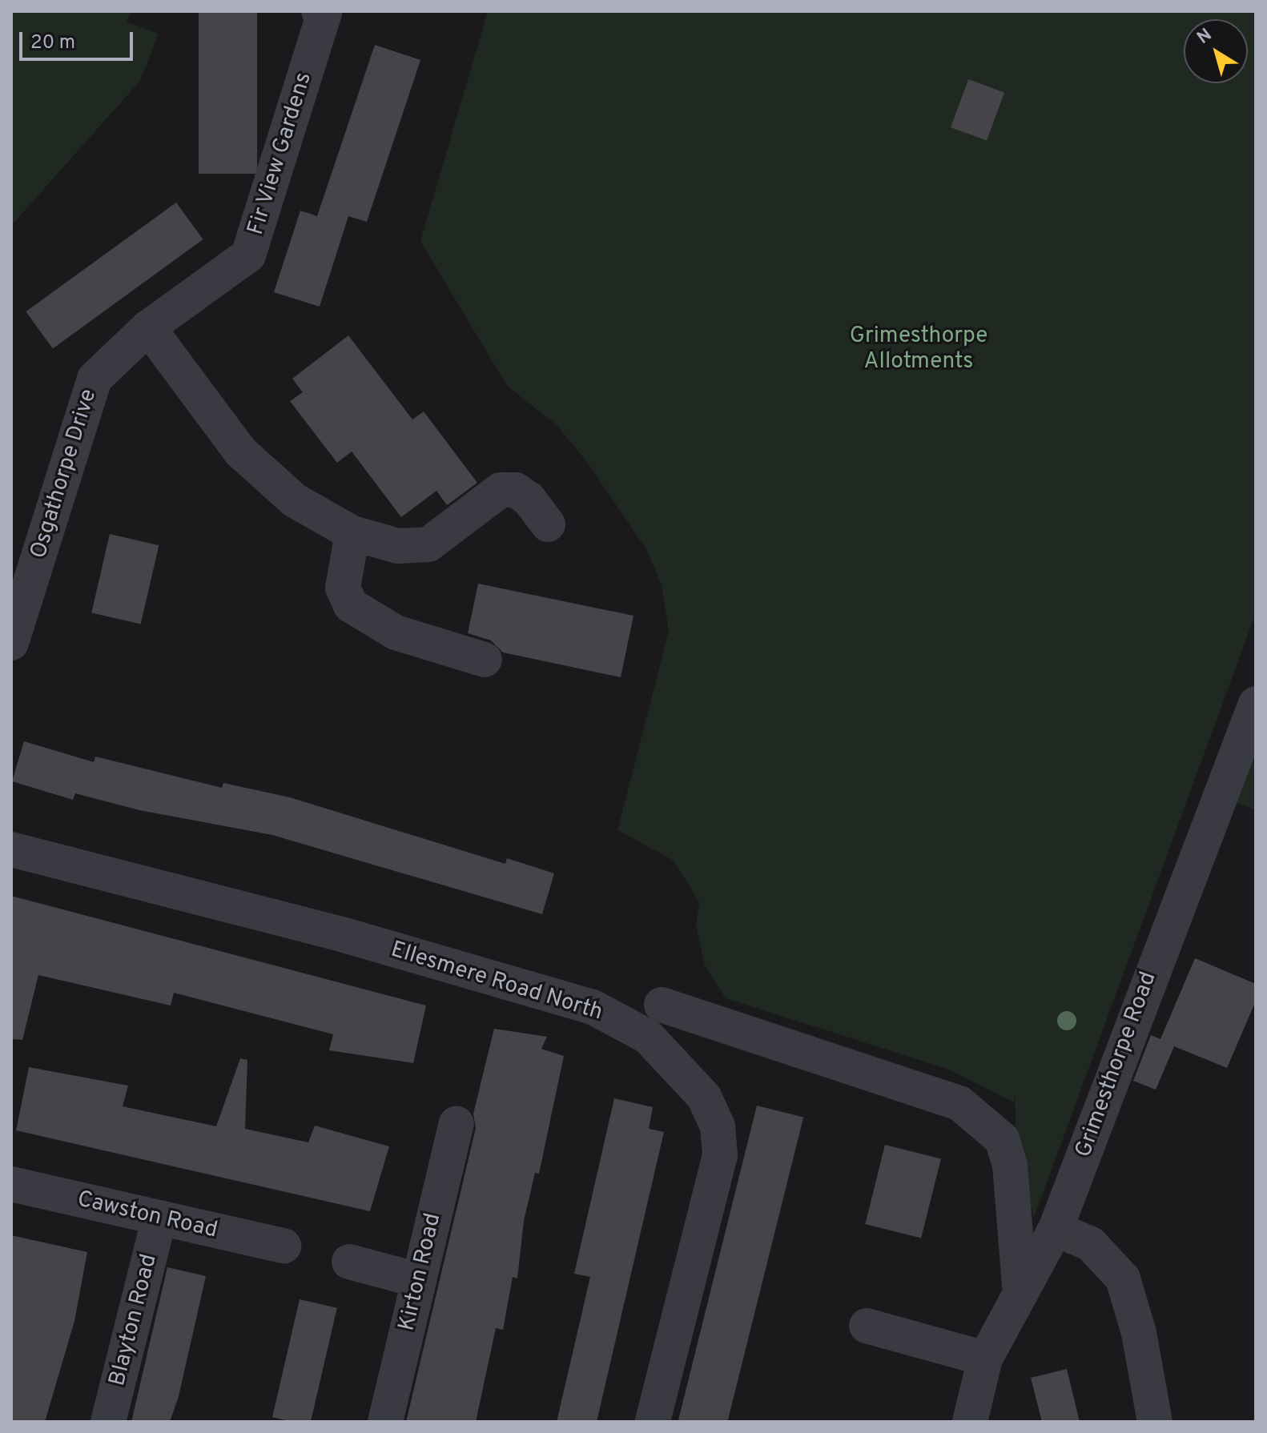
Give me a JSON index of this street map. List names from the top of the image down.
{
  "streets": {
    "street": [
      "Fir View Gardens",
      "Osgathorpe Drive",
      "Ellesmere Road North",
      "Grimesthorpe Road",
      "Cawston Road",
      "Kirton Road",
      "Blayton Road"
    ]
  },
  "crossings": [
    ["Fir View Gardens", "Osgathorpe Drive"],
    ["Cawston Road", "Blayton Road"]
  ],
  "parks": ["Grimesthorpe Allotments"],
  "scale_bar": "20 m",
  "north": "top left"
}
